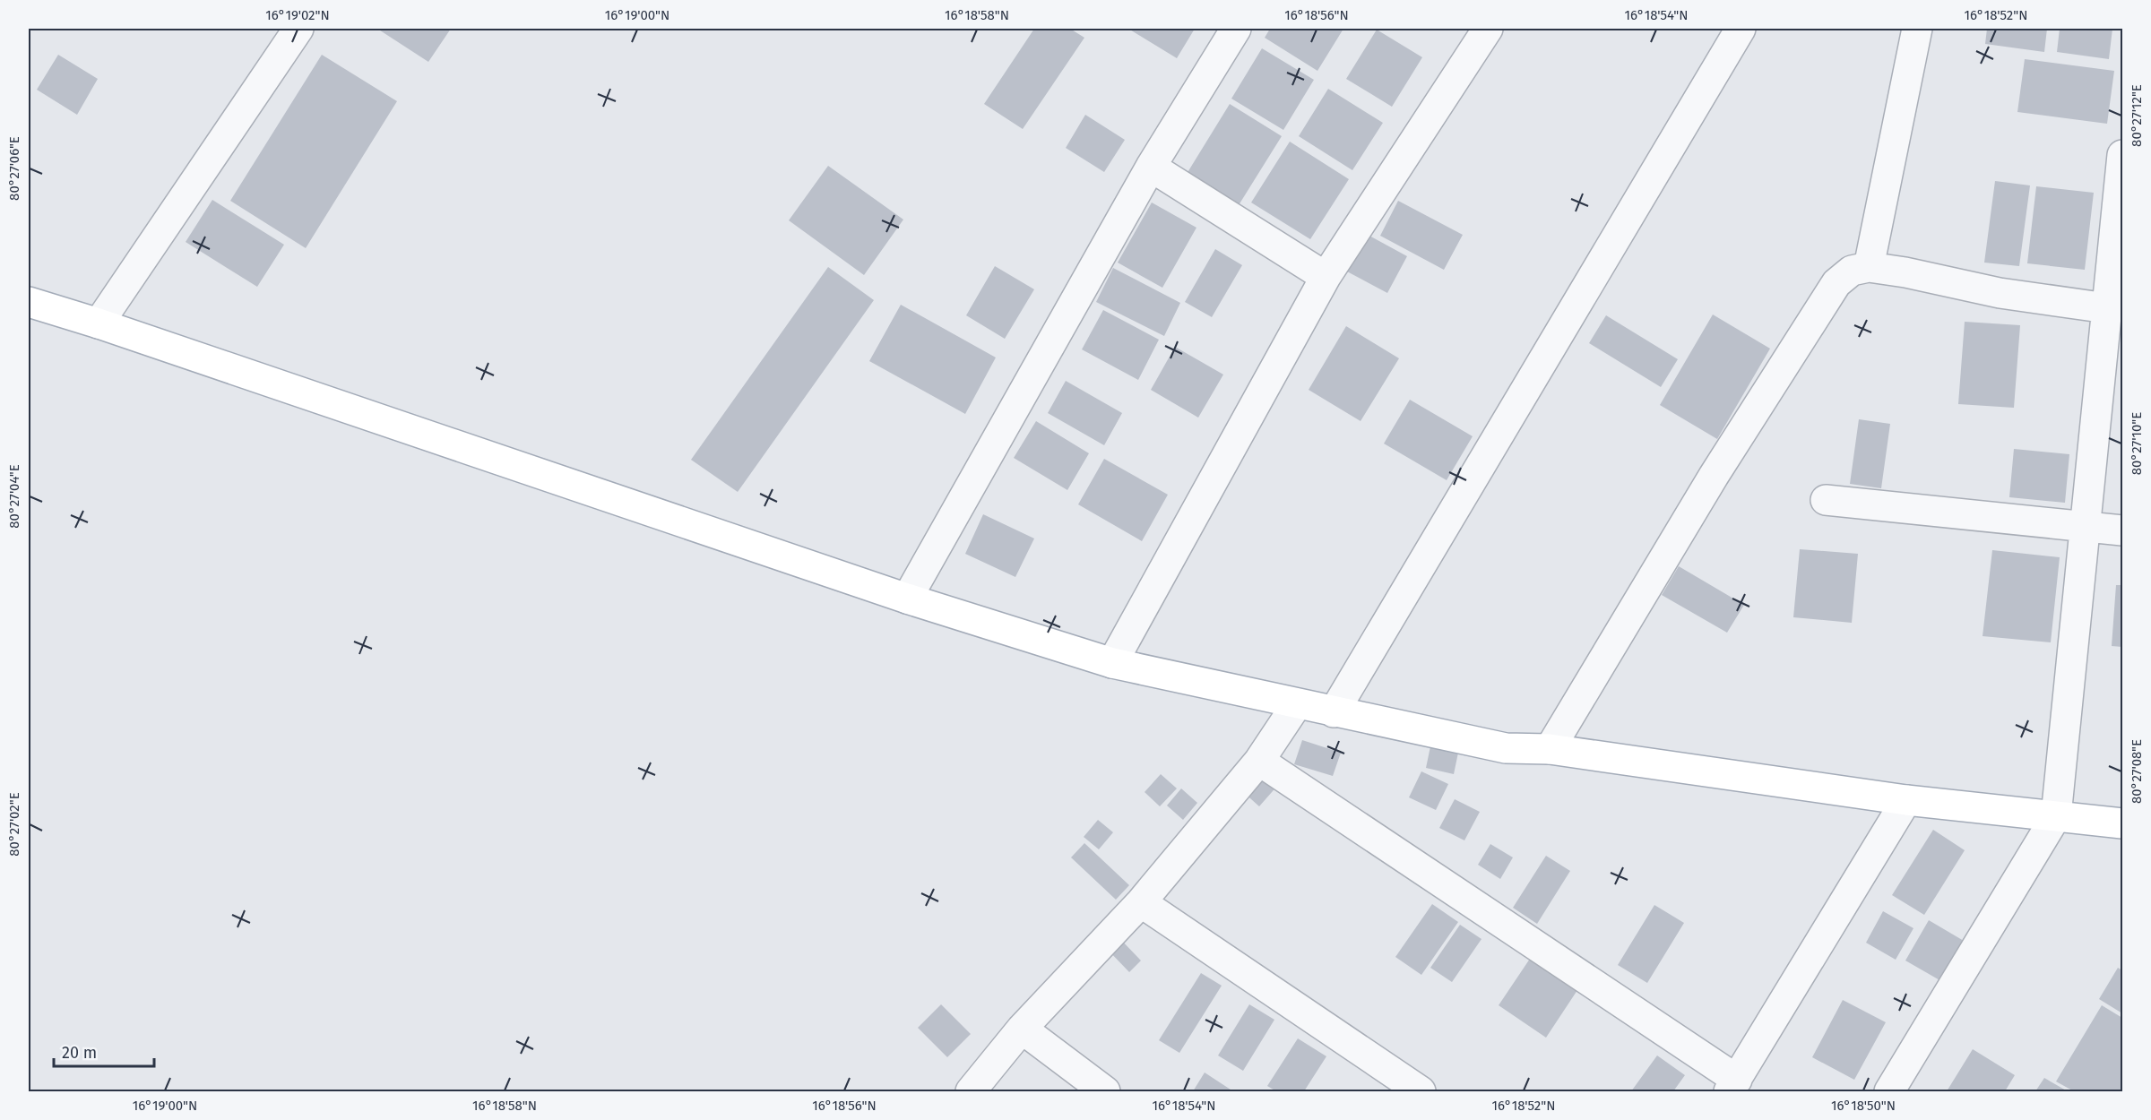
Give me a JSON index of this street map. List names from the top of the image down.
{
  "scale_bar": "20 m",
  "coordinates": [
    "16°19'02\"N",
    "16°19'00\"N",
    "16°18'58\"N",
    "16°18'56\"N",
    "16°18'54\"N",
    "16°18'52\"N",
    "80°27'12\"E",
    "80°27'06\"E",
    "80°27'10\"E",
    "80°27'04\"E",
    "80°27'08\"E",
    "80°27'02\"E",
    "16°18'50\"N"
  ]
}
